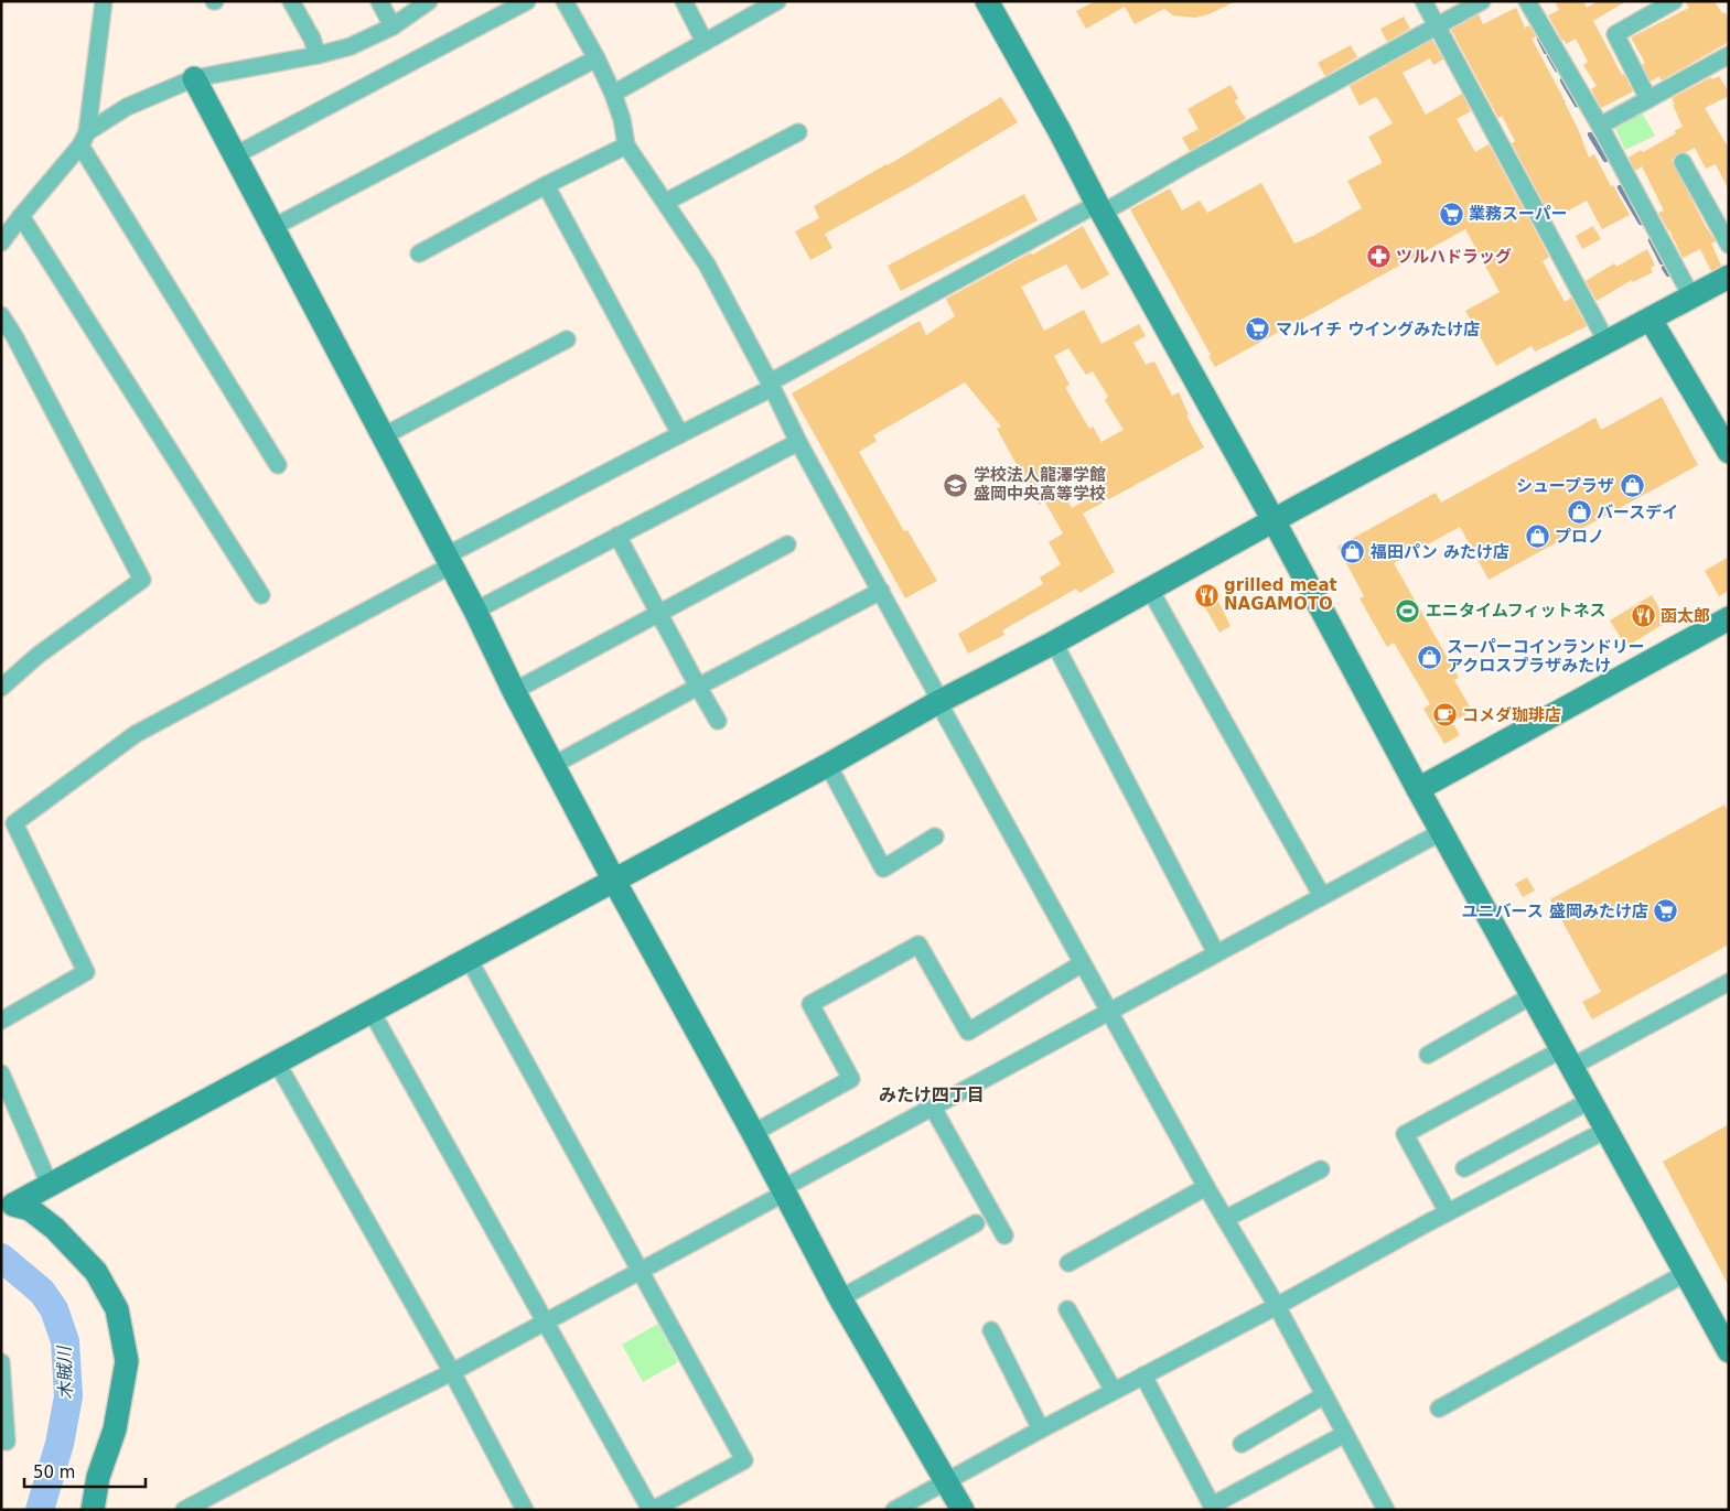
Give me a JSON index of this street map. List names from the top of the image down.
{
  "districts": ["みたけ四丁目"],
  "water": ["木賊川"],
  "places": {
    "supermarket": ["業務スーパー", "マルイチ ウイングみたけ店", "ユニバース 盛岡みたけ店"],
    "pharmacy": ["ツルハドラッグ"],
    "school or university": ["学校法人龍澤学館 盛岡中央高等学校"],
    "shop": [
      "シュープラザ",
      "バースデイ",
      "プロノ",
      "福田パン みたけ店",
      "スーパーコインランドリー アクロスプラザみたけ"
    ],
    "restaurant": ["grilled meat NAGAMOTO", "函太郎"],
    "sports": ["エニタイムフィットネス"],
    "cafe": ["コメダ珈琲店"]
  },
  "scale_bar": "50 m"
}
